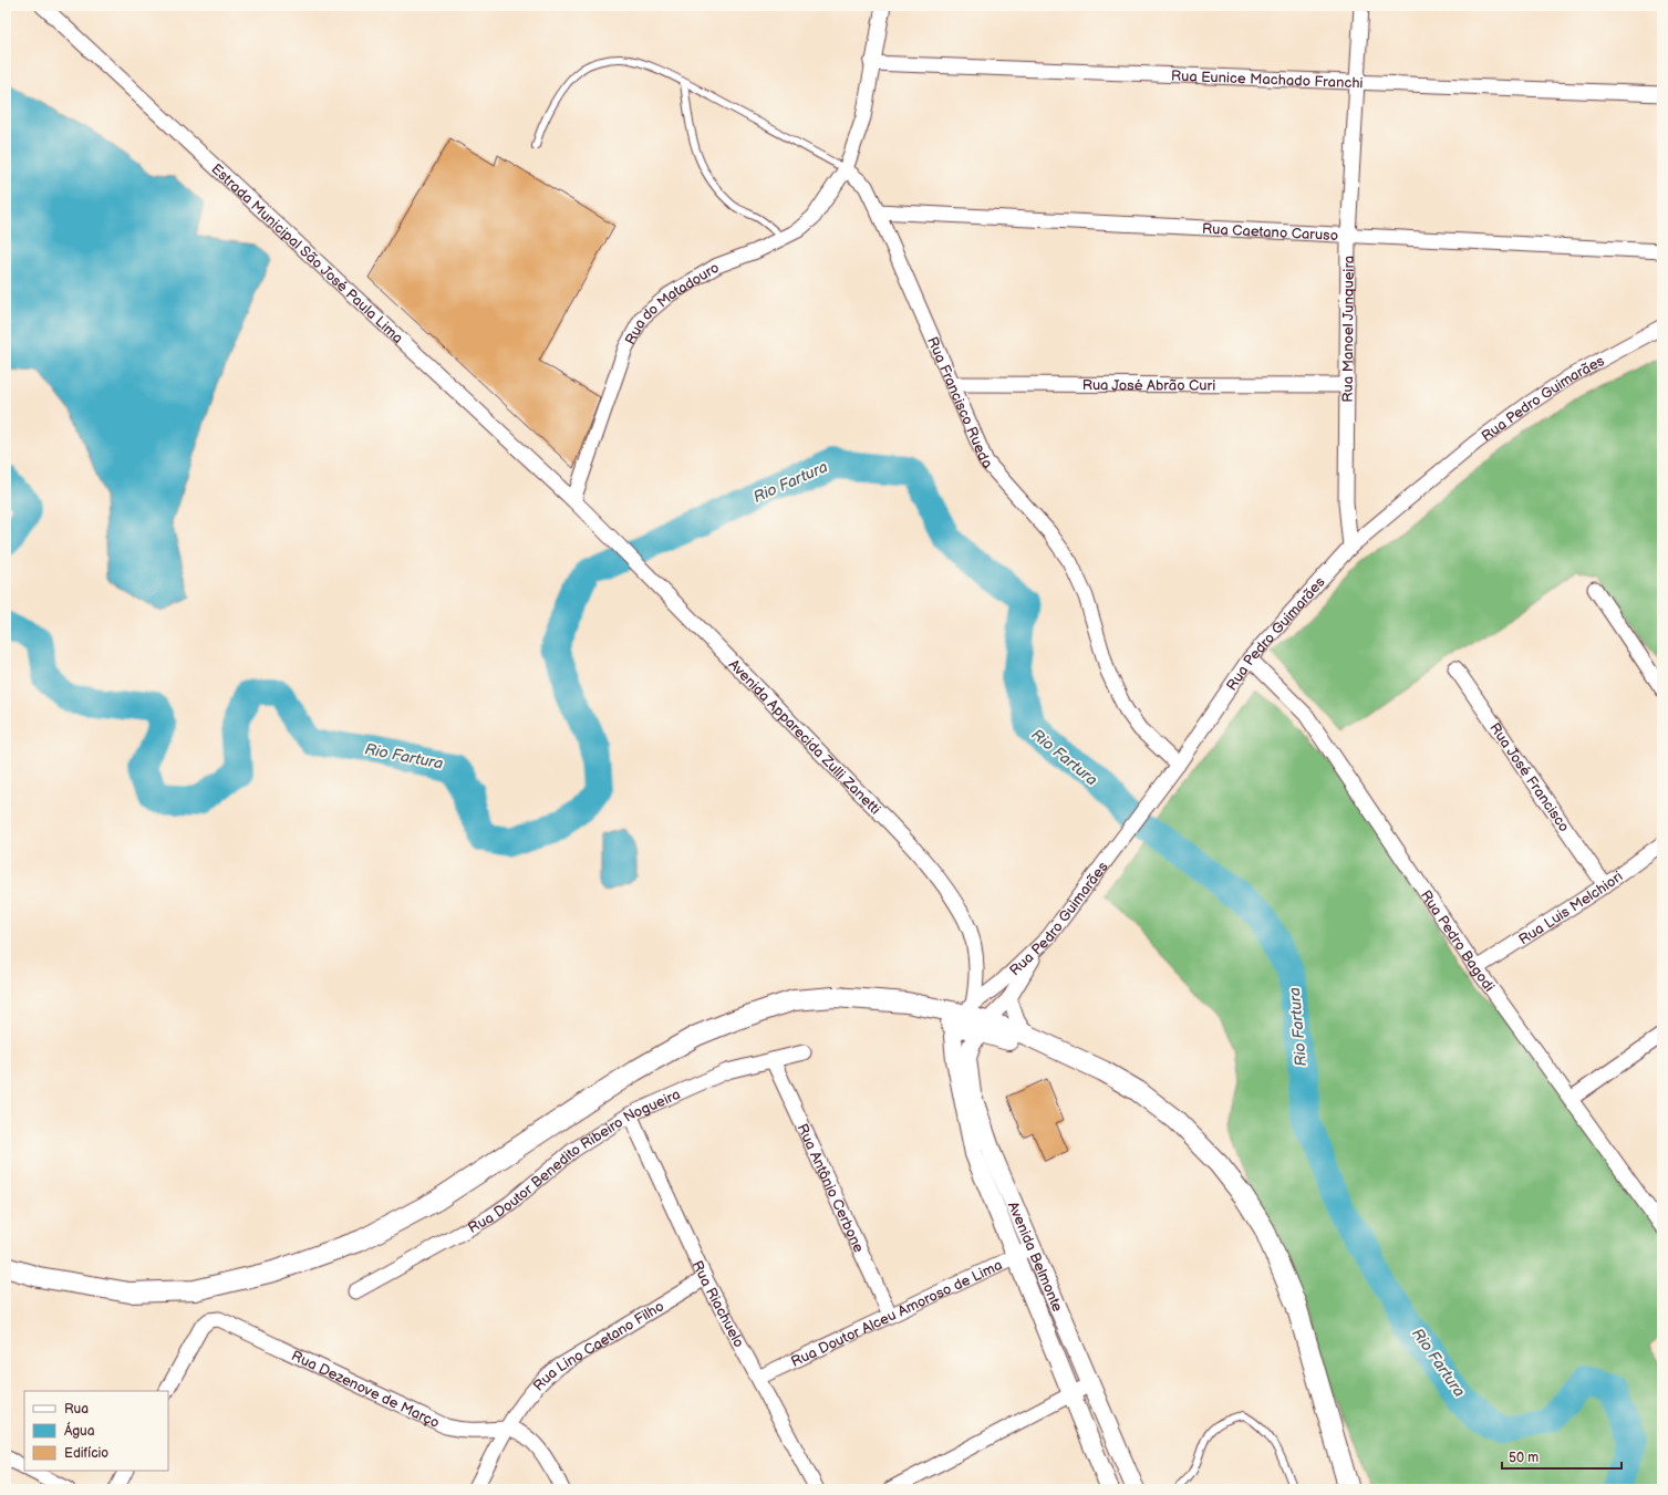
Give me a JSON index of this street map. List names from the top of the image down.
{
  "streets": {
    "street": [
      "Rua Eunice Machado Franchi",
      "Rua Caetano Caruso",
      "Estrada Municipal São José Paula Lima",
      "Rua do Matadouro",
      "Rua Manoel Junqueira",
      "Rua José Abrão Curi",
      "Rua Pedro Guimarães",
      "Rua Francisco Rueda",
      "Avenida Apparecida Zulli Zanetti",
      "Rua José Francisco",
      "Rua Luis Melchiori",
      "Rua Pedro Bagodi",
      "Rua Doutor Benedito Ribeiro Nogueira",
      "Rua Antônio Cerbone",
      "Avenida Belmonte",
      "Rua Riachuelo",
      "Rua Doutor Alceu Amoroso de Lima",
      "Rua Lino Caetano Filho",
      "Rua Dezenove de Março"
    ]
  },
  "crossings": [
    ["Rua Eunice Machado Franchi", "Rua Manoel Junqueira"],
    ["Rua Caetano Caruso", "Rua Manoel Junqueira"],
    ["Rua Caetano Caruso", "Rua Francisco Rueda"],
    ["Estrada Municipal São José Paula Lima", "Rua do Matadouro"],
    ["Estrada Municipal São José Paula Lima", "Avenida Apparecida Zulli Zanetti"],
    ["Rua do Matadouro", "Rua Francisco Rueda"],
    ["Rua do Matadouro", "Avenida Apparecida Zulli Zanetti"],
    ["Rua Manoel Junqueira", "Rua José Abrão Curi"],
    ["Rua Manoel Junqueira", "Rua Pedro Guimarães"],
    ["Rua José Abrão Curi", "Rua Francisco Rueda"],
    ["Rua Pedro Guimarães", "Rua Francisco Rueda"],
    ["Rua Pedro Guimarães", "Avenida Apparecida Zulli Zanetti"],
    ["Rua Pedro Guimarães", "Rua Pedro Bagodi"],
    ["Rua Pedro Guimarães", "Avenida Belmonte"],
    ["Avenida Apparecida Zulli Zanetti", "Avenida Belmonte"],
    ["Rua José Francisco", "Rua Luis Melchiori"],
    ["Rua Luis Melchiori", "Rua Pedro Bagodi"],
    ["Rua Doutor Benedito Ribeiro Nogueira", "Rua Antônio Cerbone"],
    ["Rua Doutor Benedito Ribeiro Nogueira", "Rua Riachuelo"],
    ["Rua Antônio Cerbone", "Rua Doutor Alceu Amoroso de Lima"],
    ["Avenida Belmonte", "Rua Doutor Alceu Amoroso de Lima"],
    ["Rua Riachuelo", "Rua Doutor Alceu Amoroso de Lima"],
    ["Rua Riachuelo", "Rua Lino Caetano Filho"],
    ["Rua Lino Caetano Filho", "Rua Dezenove de Março"]
  ],
  "water": ["Rio Fartura"],
  "legend": ["Rua", "Água", "Edifício"],
  "scale_bar": "50 m"
}
